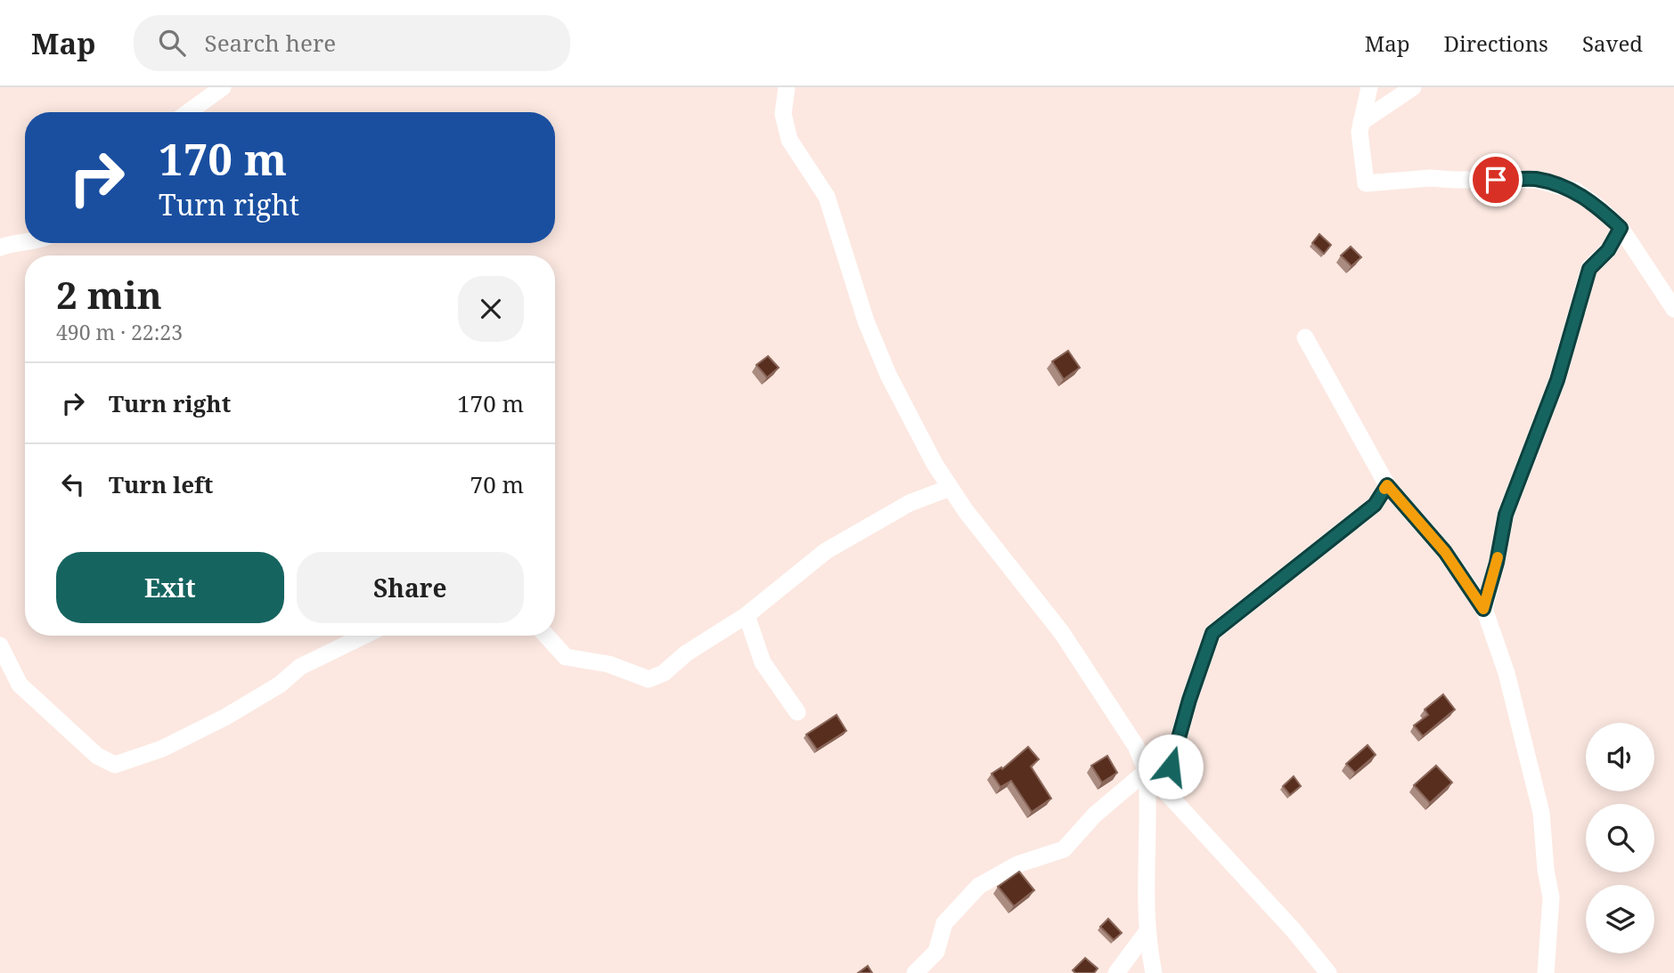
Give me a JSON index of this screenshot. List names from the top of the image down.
{
  "page": {
    "header": "Map",
    "search": "Search here",
    "nav": ["Map", "Directions", "Saved"],
    "turn": ["170 m", "Turn right"],
    "heading": ["2 min", "490 m · 22:23"],
    "list": [
      {
        "name": "Turn right",
        "value": "170 m"
      },
      {
        "name": "Turn left",
        "value": "70 m"
      }
    ],
    "buttons": ["Exit", "Share"]
  }
}
